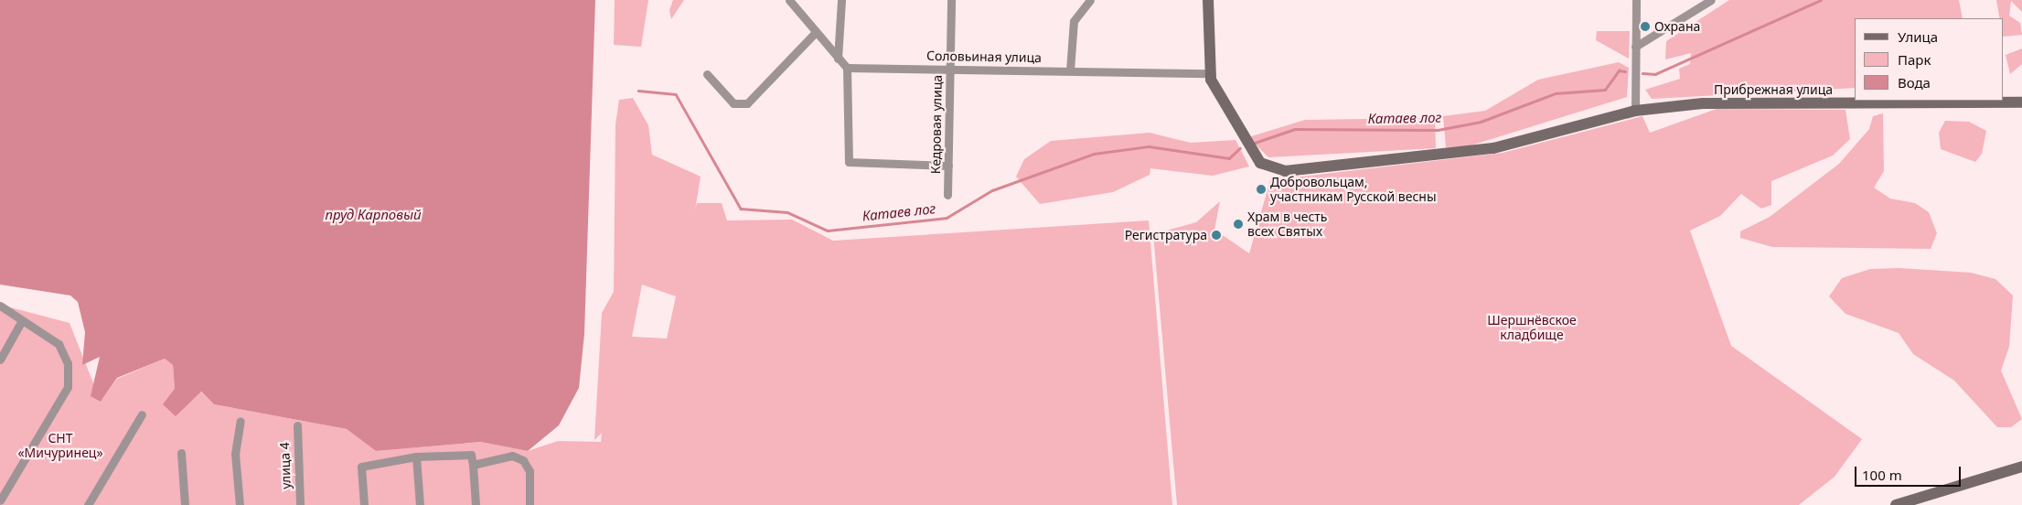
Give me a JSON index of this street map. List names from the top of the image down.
{
  "streets": {
    "street": [
      "Соловьиная улица",
      "Прибрежная улица",
      "Кедровая улица",
      "улица 4"
    ]
  },
  "crossings": [
    ["Соловьиная улица", "Прибрежная улица"],
    ["Соловьиная улица", "Кедровая улица"]
  ],
  "water": ["Катаев лог", "пруд Карповый"],
  "parks": ["Шершнёвское кладбище", "СНТ «Мичуринец»"],
  "places": [
    "Охрана",
    "Добровольцам, участникам Русской весны",
    "Храм в честь всех Святых",
    "Регистратура"
  ],
  "legend": ["Улица", "Парк", "Вода"],
  "scale_bar": "100 m"
}
